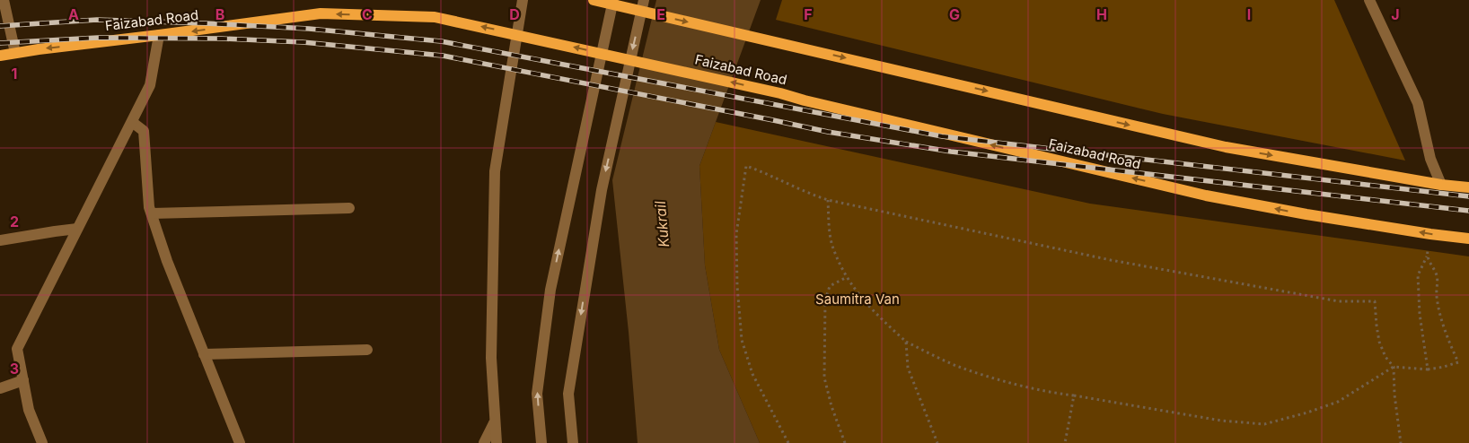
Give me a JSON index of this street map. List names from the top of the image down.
{
  "streets": {
    "main road": ["Faizabad Road"]
  },
  "water": ["Kukrail"],
  "parks": ["Saumitra Van"],
  "grid": {
    "columns": [
      "A",
      "B",
      "C",
      "D",
      "E",
      "F",
      "G",
      "H",
      "I",
      "J"
    ],
    "rows": ["1", "2", "3"]
  }
}
